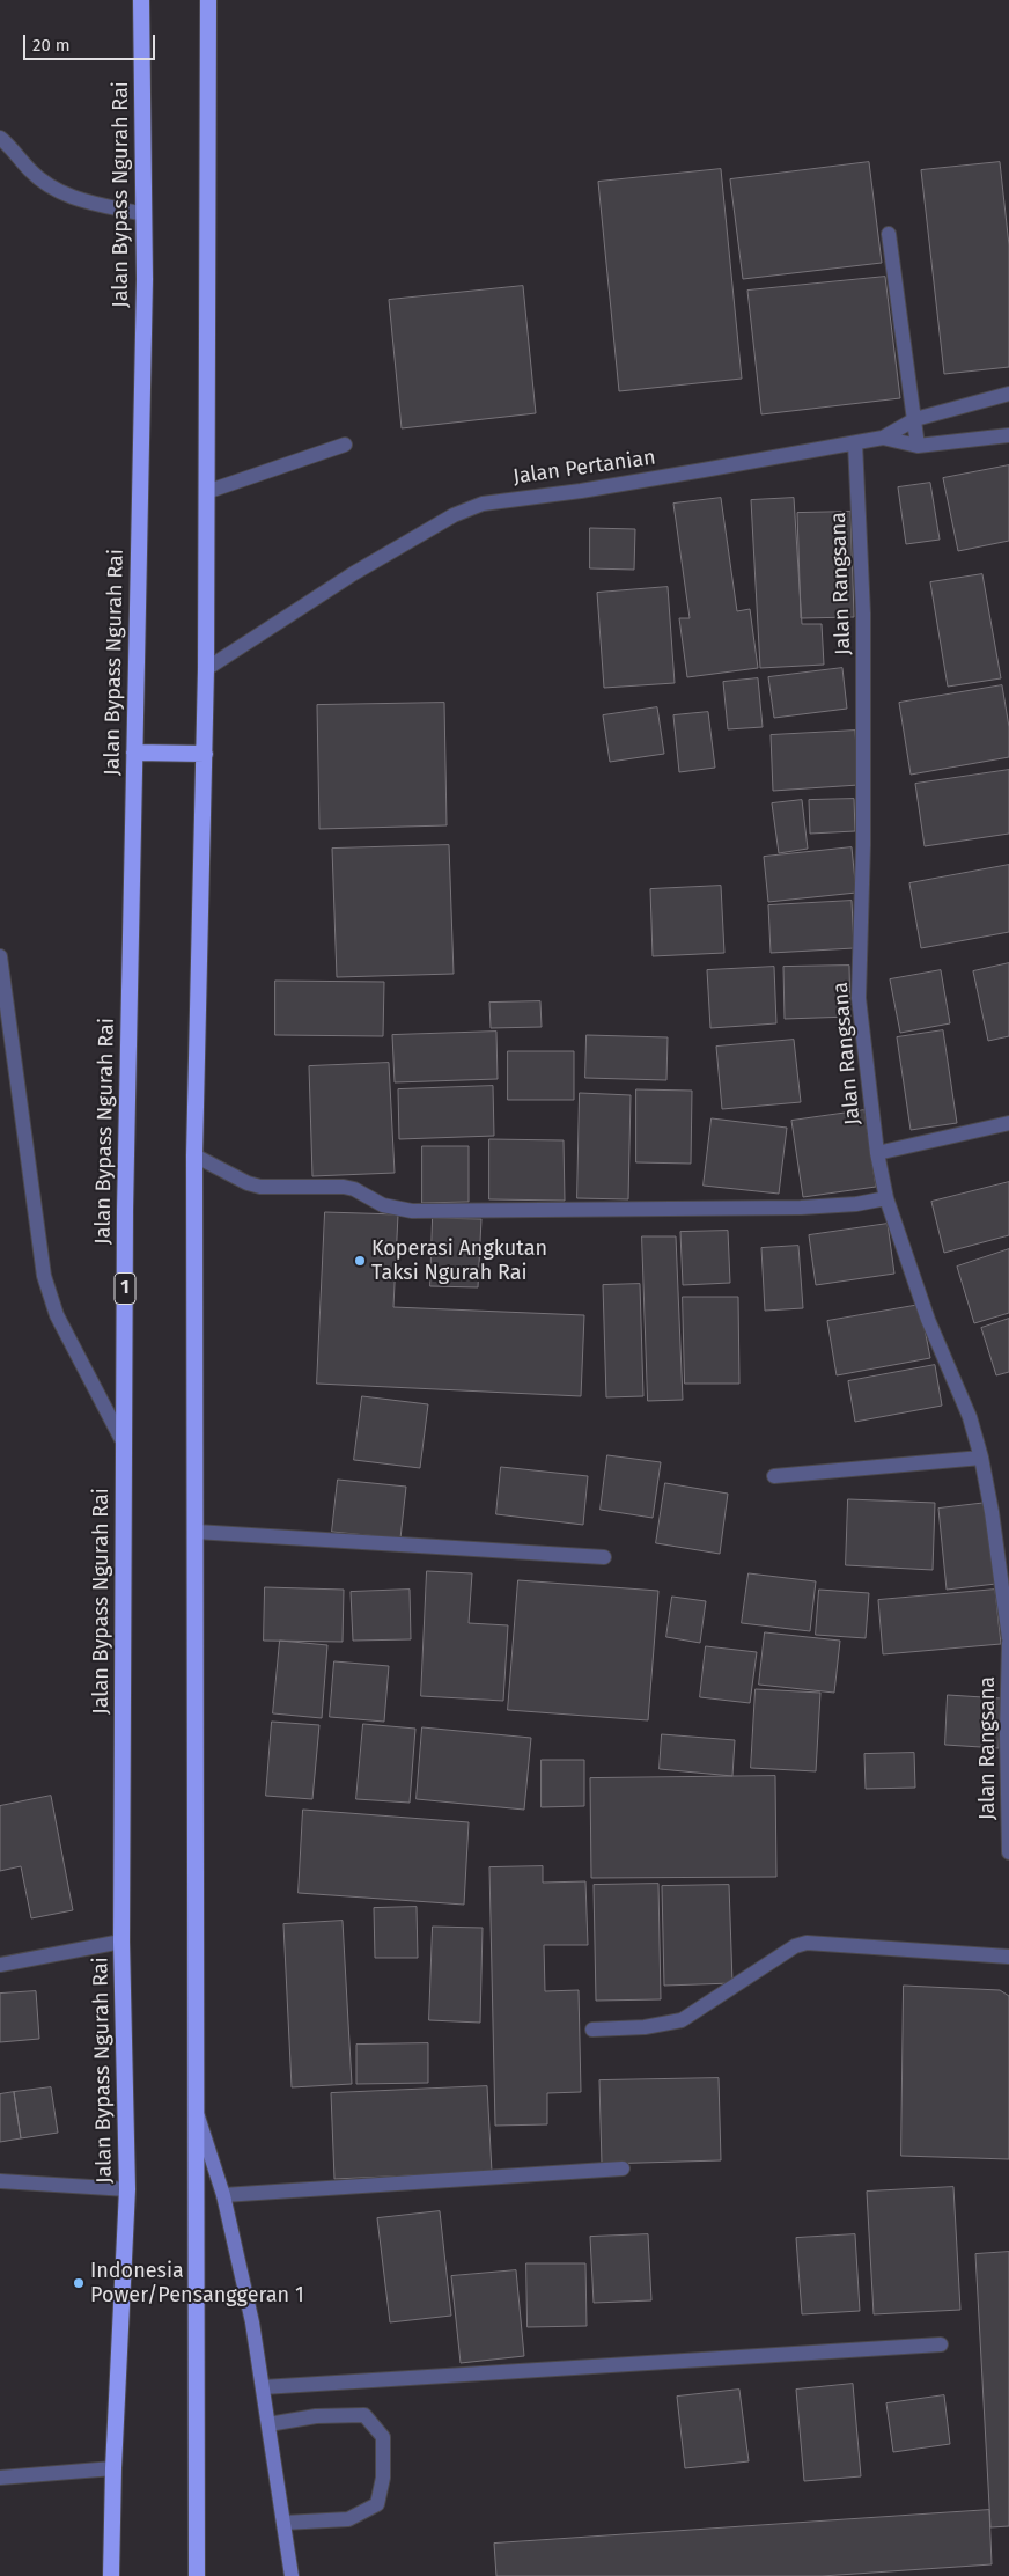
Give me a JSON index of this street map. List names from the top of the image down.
{
  "streets": {
    "highway": ["Jalan Bypass Ngurah Rai", "1"],
    "street": ["Jalan Pertanian", "Jalan Rangsana"]
  },
  "crossings": [
    ["Jalan Pertanian", "Jalan Rangsana"]
  ],
  "places": ["Koperasi Angkutan Taksi Ngurah Rai", "Indonesia Power/Pensanggeran 1"],
  "scale_bar": "20 m"
}
